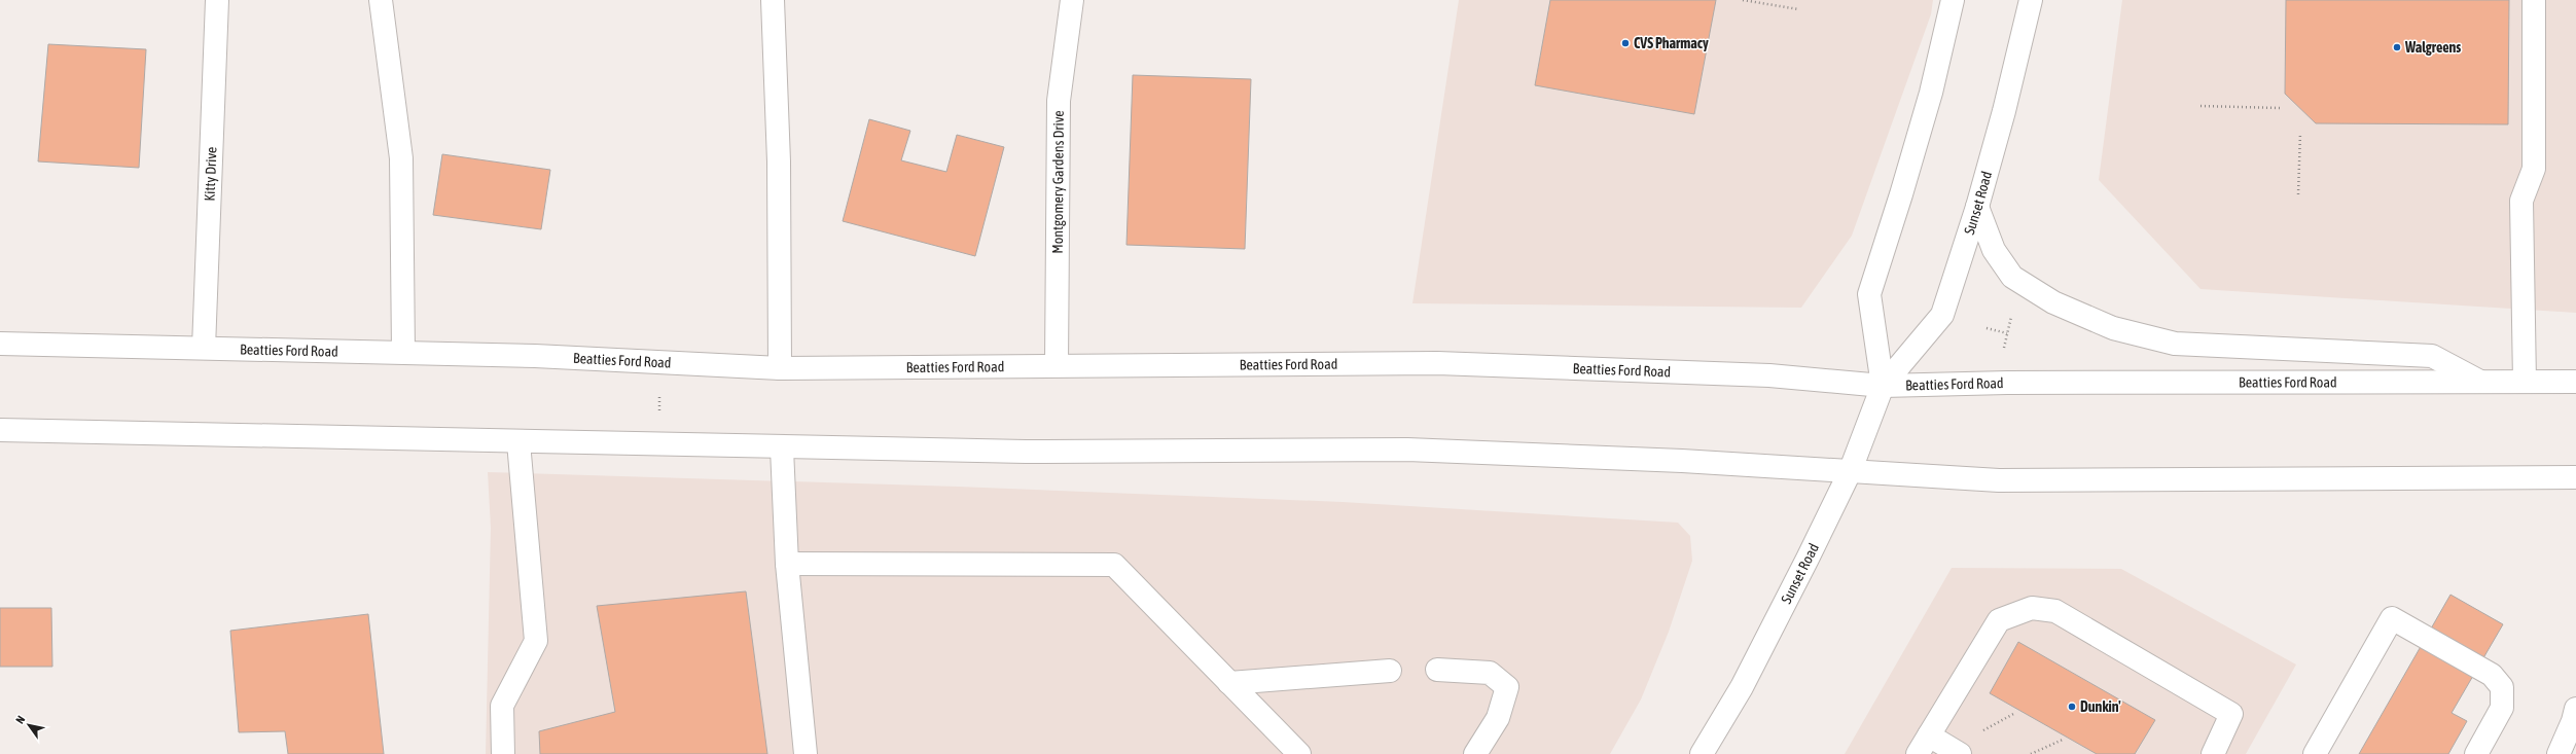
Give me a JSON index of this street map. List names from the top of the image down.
{
  "streets": {
    "main road": [
      "Kitty Drive",
      "Montgomery Gardens Drive",
      "Sunset Road",
      "Beatties Ford Road"
    ]
  },
  "crossings": [
    ["Kitty Drive", "Beatties Ford Road"],
    ["Montgomery Gardens Drive", "Beatties Ford Road"],
    ["Sunset Road", "Beatties Ford Road"]
  ],
  "places": ["CVS Pharmacy", "Walgreens", "Dunkin'"],
  "north": "top left"
}
